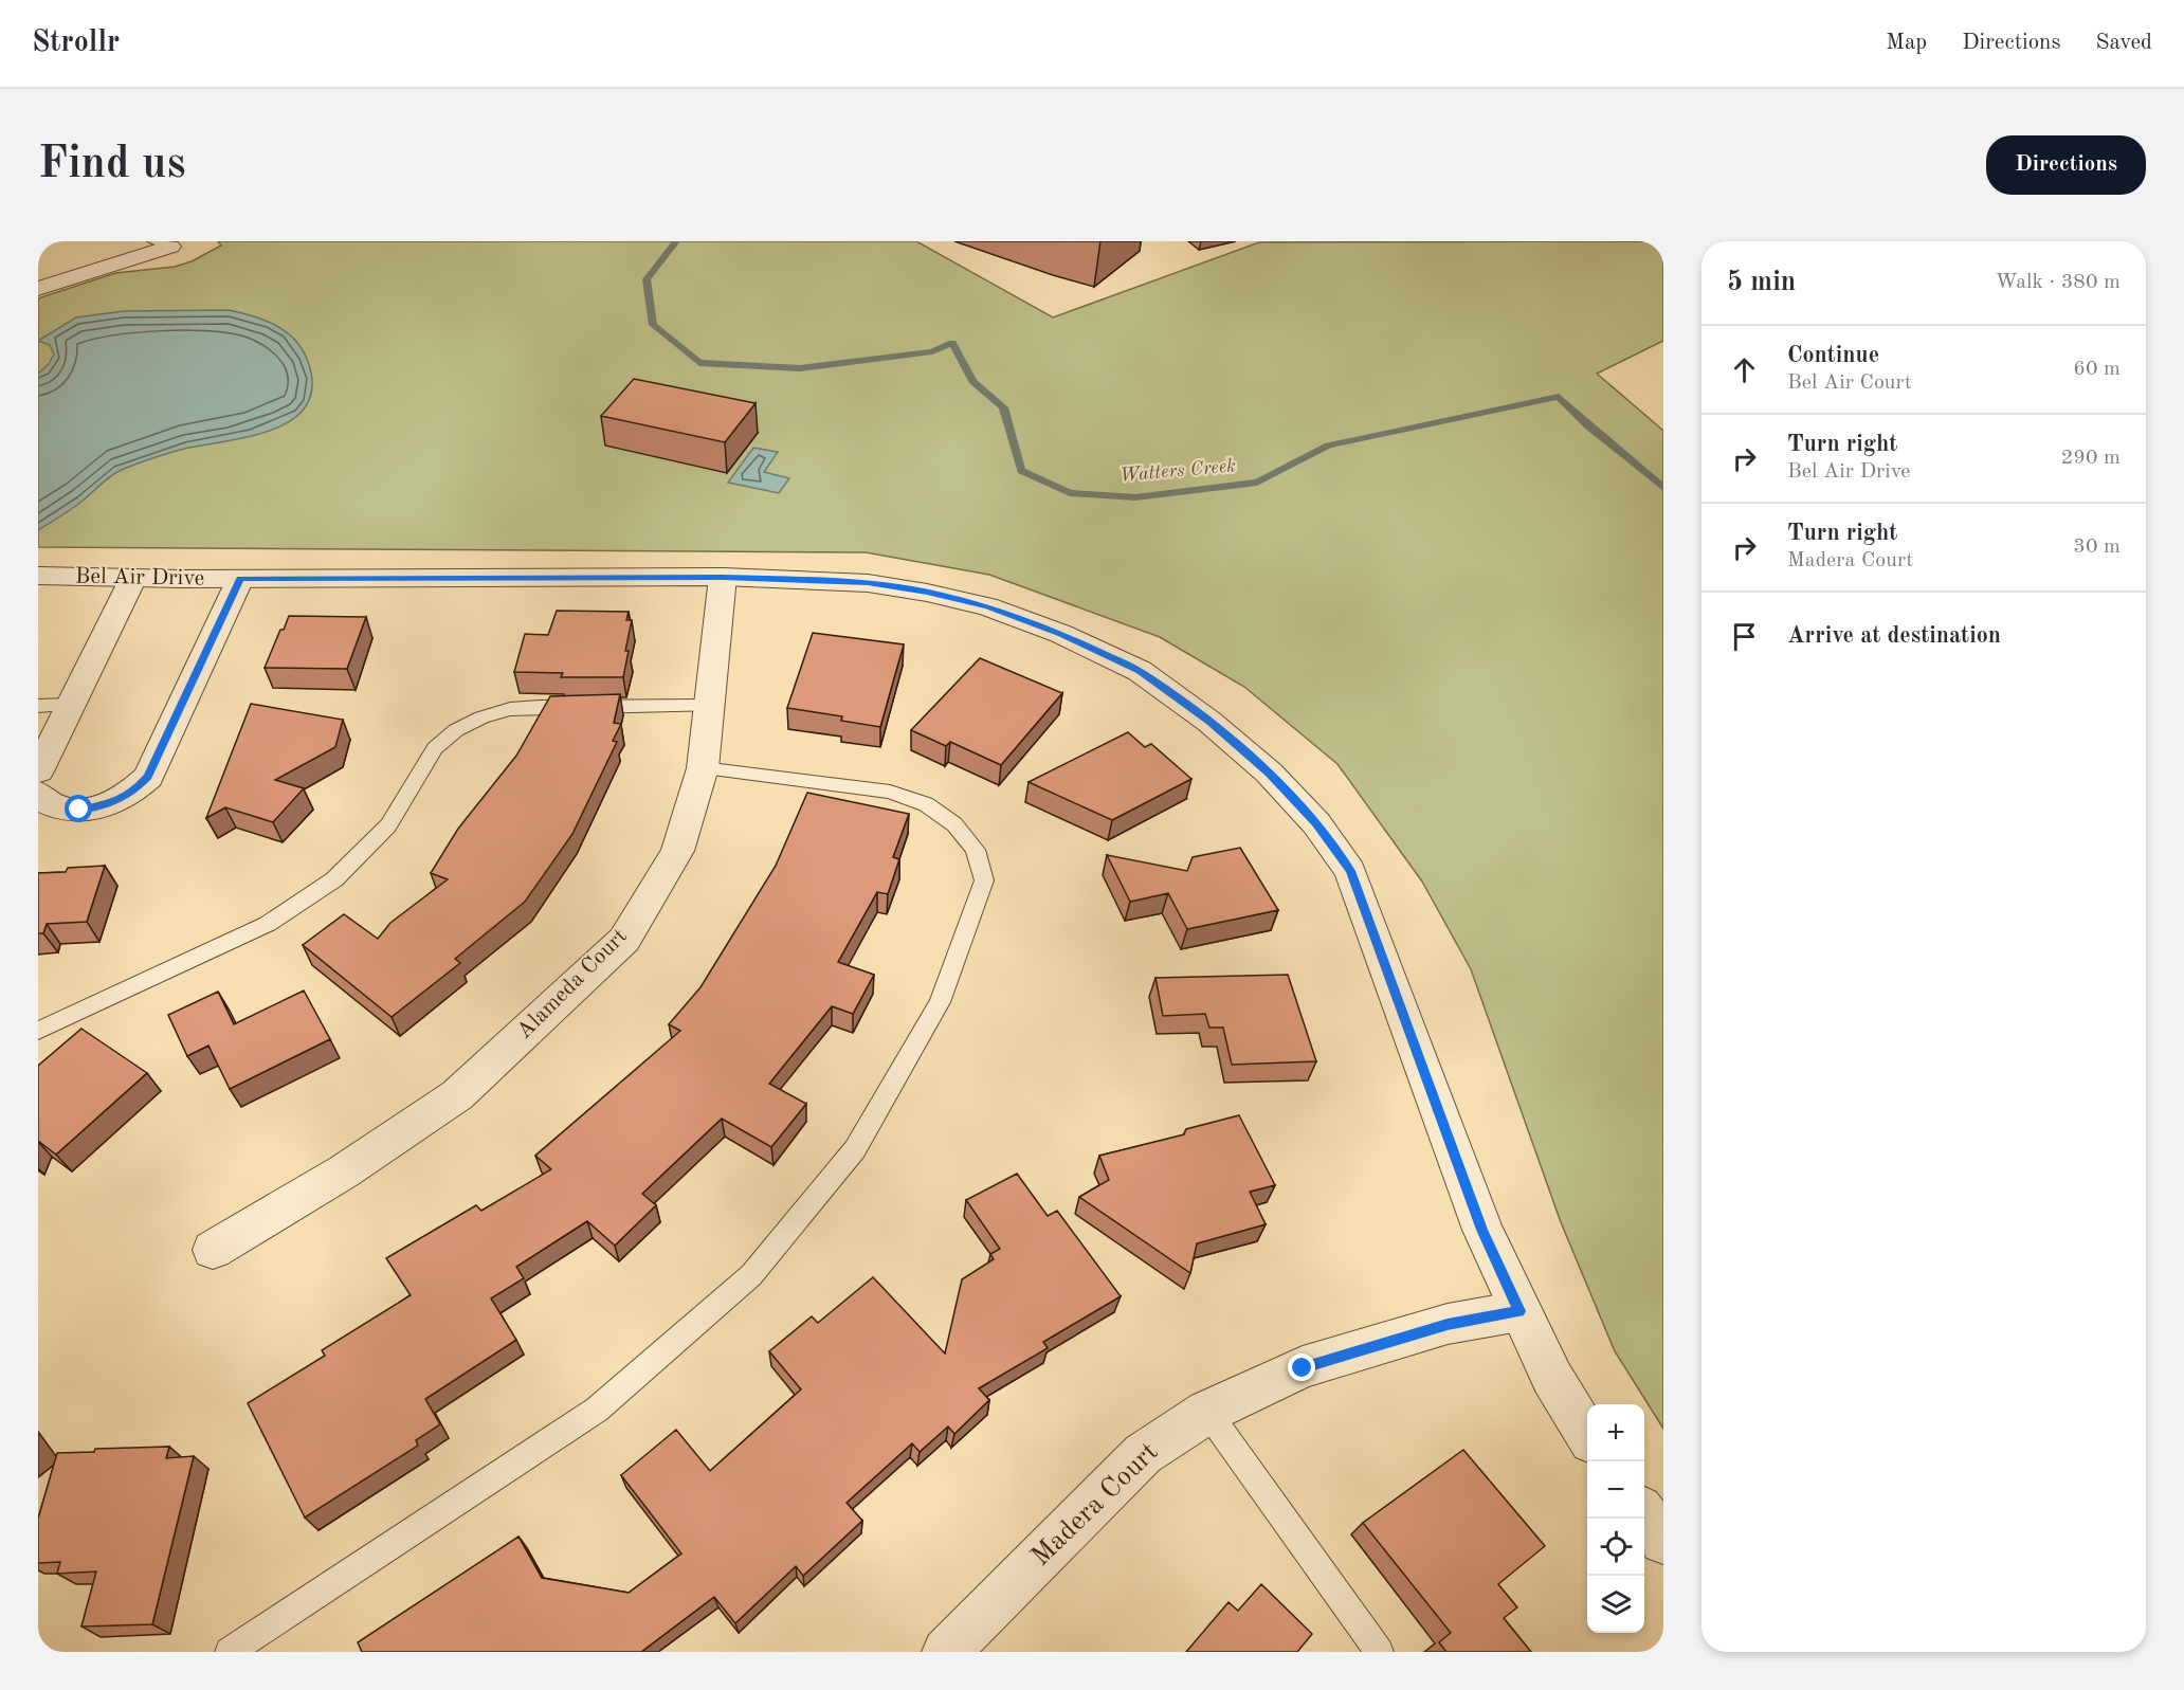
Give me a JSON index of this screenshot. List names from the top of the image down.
{
  "streets": {
    "street": ["Bel Air Drive", "Alameda Court", "Madera Court"]
  },
  "crossings": [
    ["Bel Air Drive", "Alameda Court"],
    ["Bel Air Drive", "Madera Court"]
  ],
  "water": ["Watters Creek"],
  "page": {
    "header": "Strollr",
    "nav": ["Map", "Directions", "Saved"],
    "buttons": "Directions",
    "title": "Find us",
    "heading": ["5 min", "Walk · 380 m"],
    "list": [
      ["Continue", "Bel Air Court", "60 m"],
      ["Turn right", "Bel Air Drive", "290 m"],
      ["Turn right", "Madera Court", "30 m"],
      "Arrive at destination"
    ],
    "map_buttons": ["+", "−"]
  }
}
